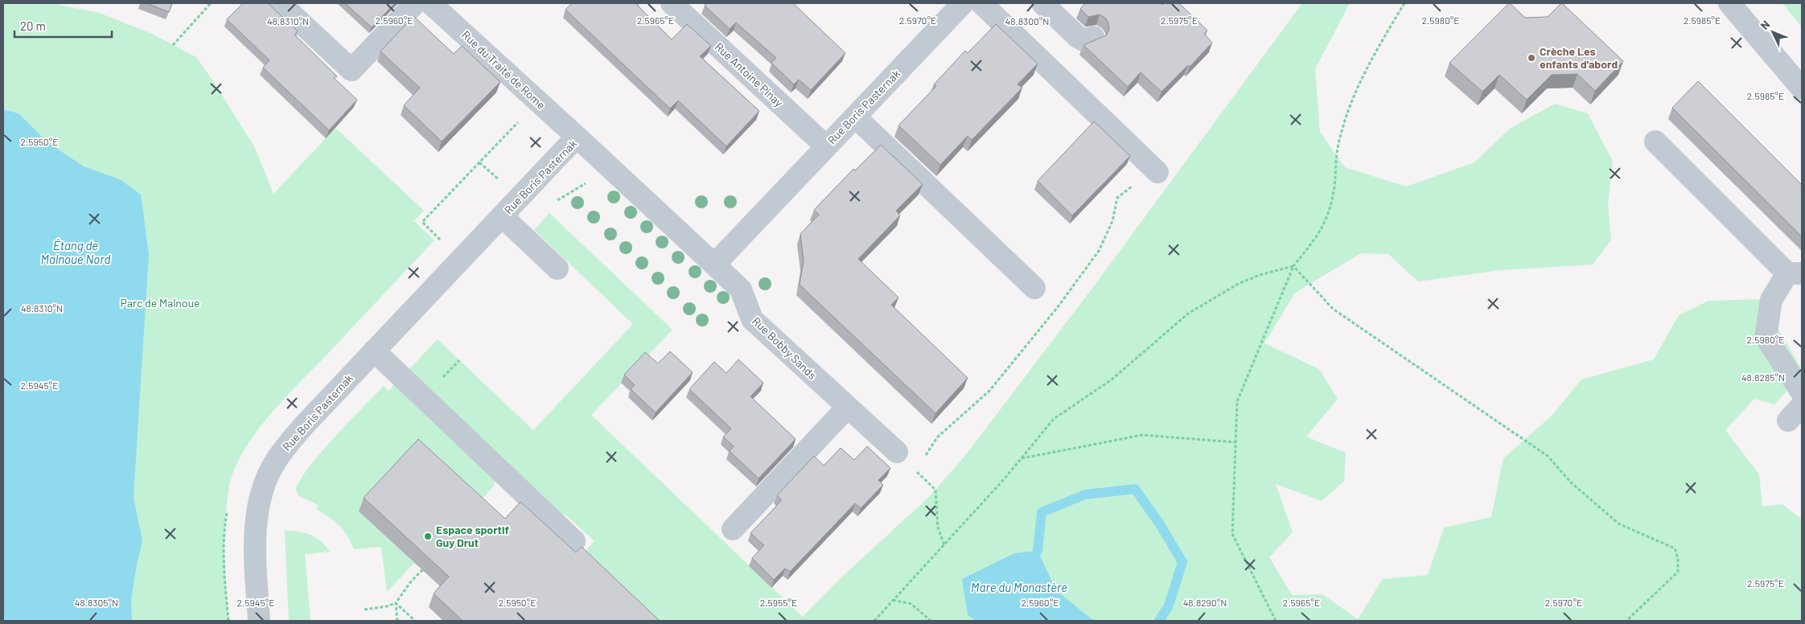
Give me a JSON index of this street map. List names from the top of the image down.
{
  "streets": {
    "street": [
      "Rue du Traité de Rome",
      "Rue Antoine Pinay",
      "Rue Boris Pasternak",
      "Rue Bobby Sands"
    ]
  },
  "crossings": [
    ["Rue du Traité de Rome", "Rue Boris Pasternak"],
    ["Rue Antoine Pinay", "Rue Boris Pasternak"],
    ["Rue Boris Pasternak", "Rue Bobby Sands"]
  ],
  "water": ["Étang de Malnoue Nord", "Mare du Monastère"],
  "parks": ["Parc de Malnoue"],
  "places": ["Crèche Les enfants d'abord", "Espace sportif Guy Drut"],
  "scale_bar": "20 m",
  "north": "top left",
  "coordinates": [
    "2.5960°E",
    "2.5965°E",
    "2.5970°E",
    "2.5975°E",
    "2.5980°E",
    "2.5985°E",
    "48.8310°N",
    "48.8300°N",
    "2.5950°E",
    "48.8285°N",
    "2.5945°E",
    "48.8305°N",
    "48.8290°N",
    "2.5955°E"
  ]
}
